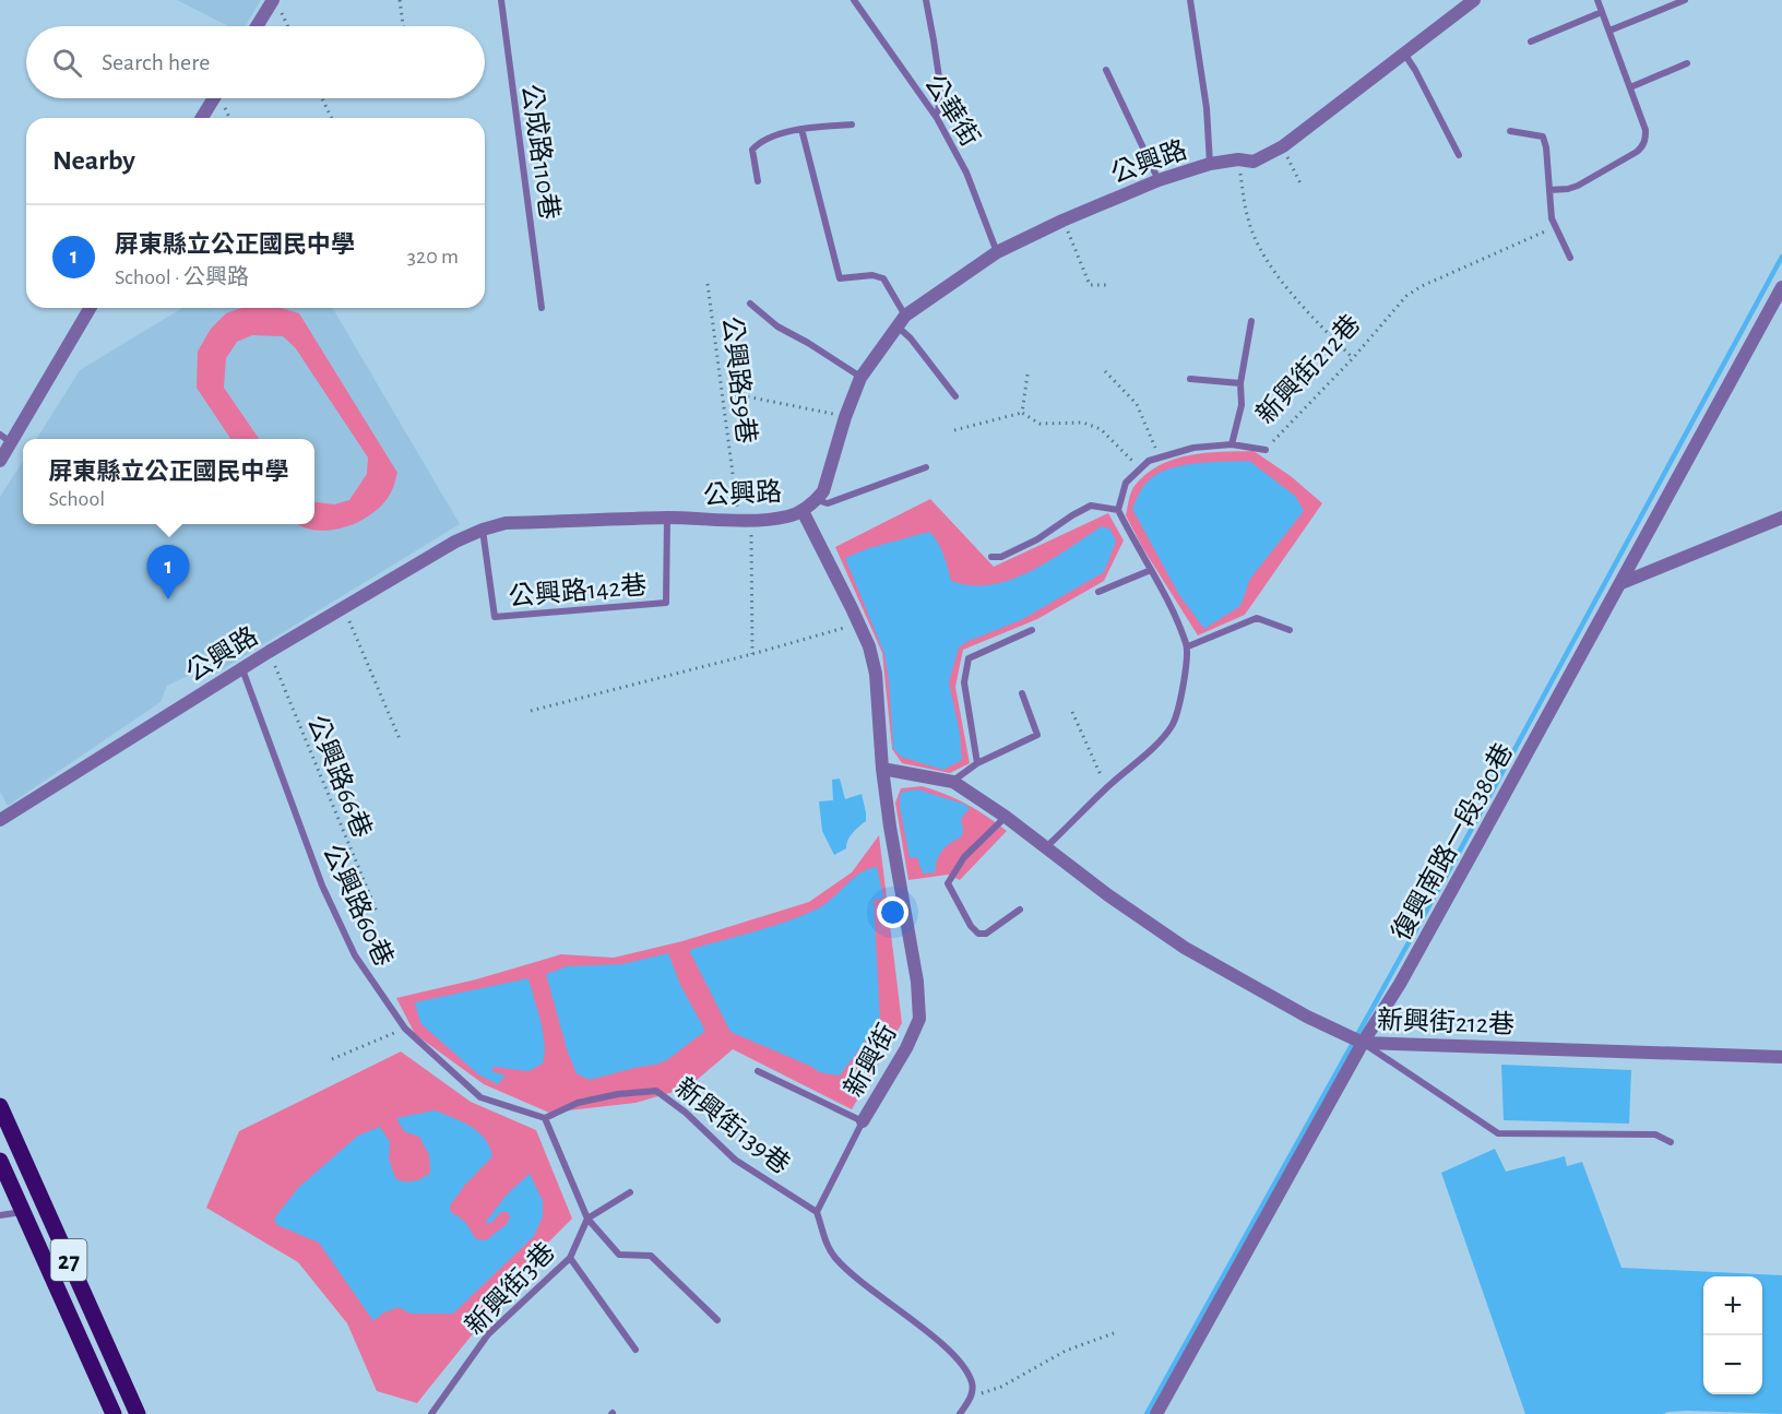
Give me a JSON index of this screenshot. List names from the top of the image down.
{
  "streets": {
    "main road": ["27"],
    "street": [
      "公興路",
      "新興街212巷",
      "復興南路一段380巷",
      "新興街"
    ],
    "lane": [
      "公華街",
      "公成路110巷",
      "公興路142巷",
      "公興路60巷",
      "新興街139巷",
      "新興街3巷"
    ],
    "path": ["公興路59巷", "公興路66巷"]
  },
  "crossings": [
    ["公華街", "公興路"],
    ["公興路", "公興路59巷"],
    ["公興路", "公興路142巷"],
    ["公興路", "公興路66巷"],
    ["公興路", "公興路60巷"],
    ["公興路", "新興街"],
    ["新興街212巷", "復興南路一段380巷"],
    ["新興街212巷", "新興街"],
    ["公興路60巷", "新興街139巷"],
    ["新興街", "新興街139巷"]
  ],
  "page": {
    "search": "Search here",
    "heading": "Nearby",
    "list": [
      {
        "mark": "1",
        "name": "屏東縣立公正國民中學",
        "note": "School · 公興路",
        "value": "320 m"
      }
    ],
    "popup": ["屏東縣立公正國民中學", "School"],
    "pins": "1",
    "map_buttons": ["+", "−"]
  }
}
